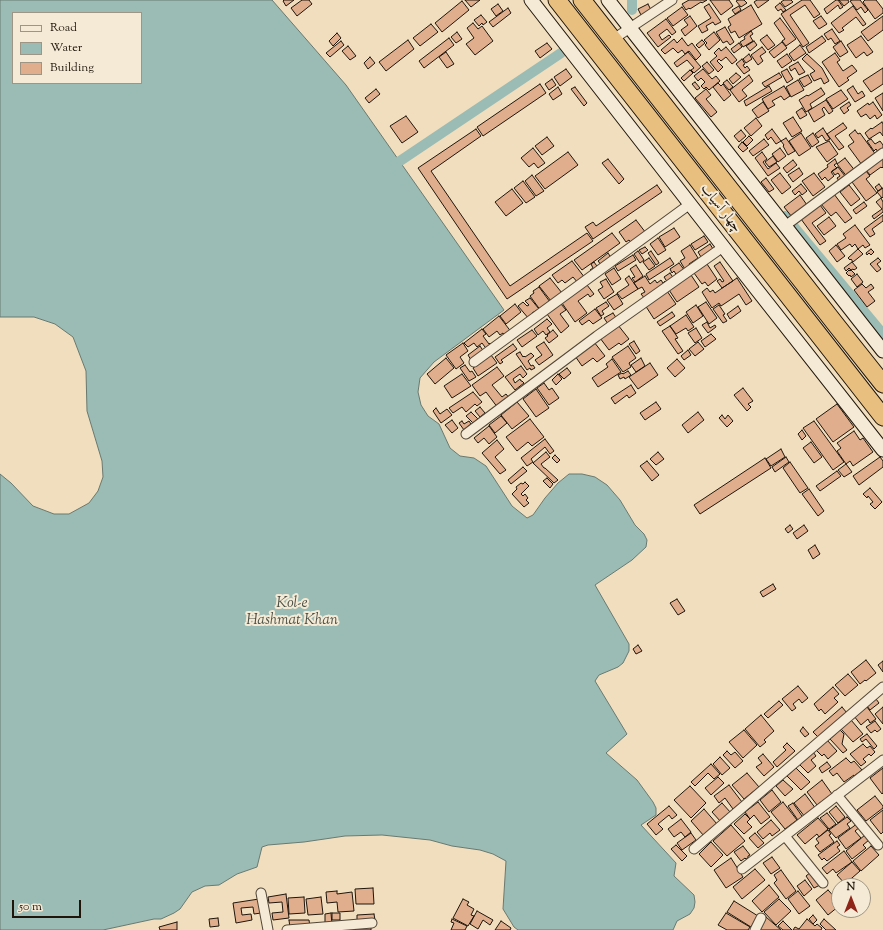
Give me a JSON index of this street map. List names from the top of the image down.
{
  "streets": {
    "highway": ["چهار آسیاب"]
  },
  "water": ["Kol-e Hashmat Khan"],
  "legend": ["Road", "Water", "Building"],
  "scale_bar": "50 m",
  "north": "top"
}
